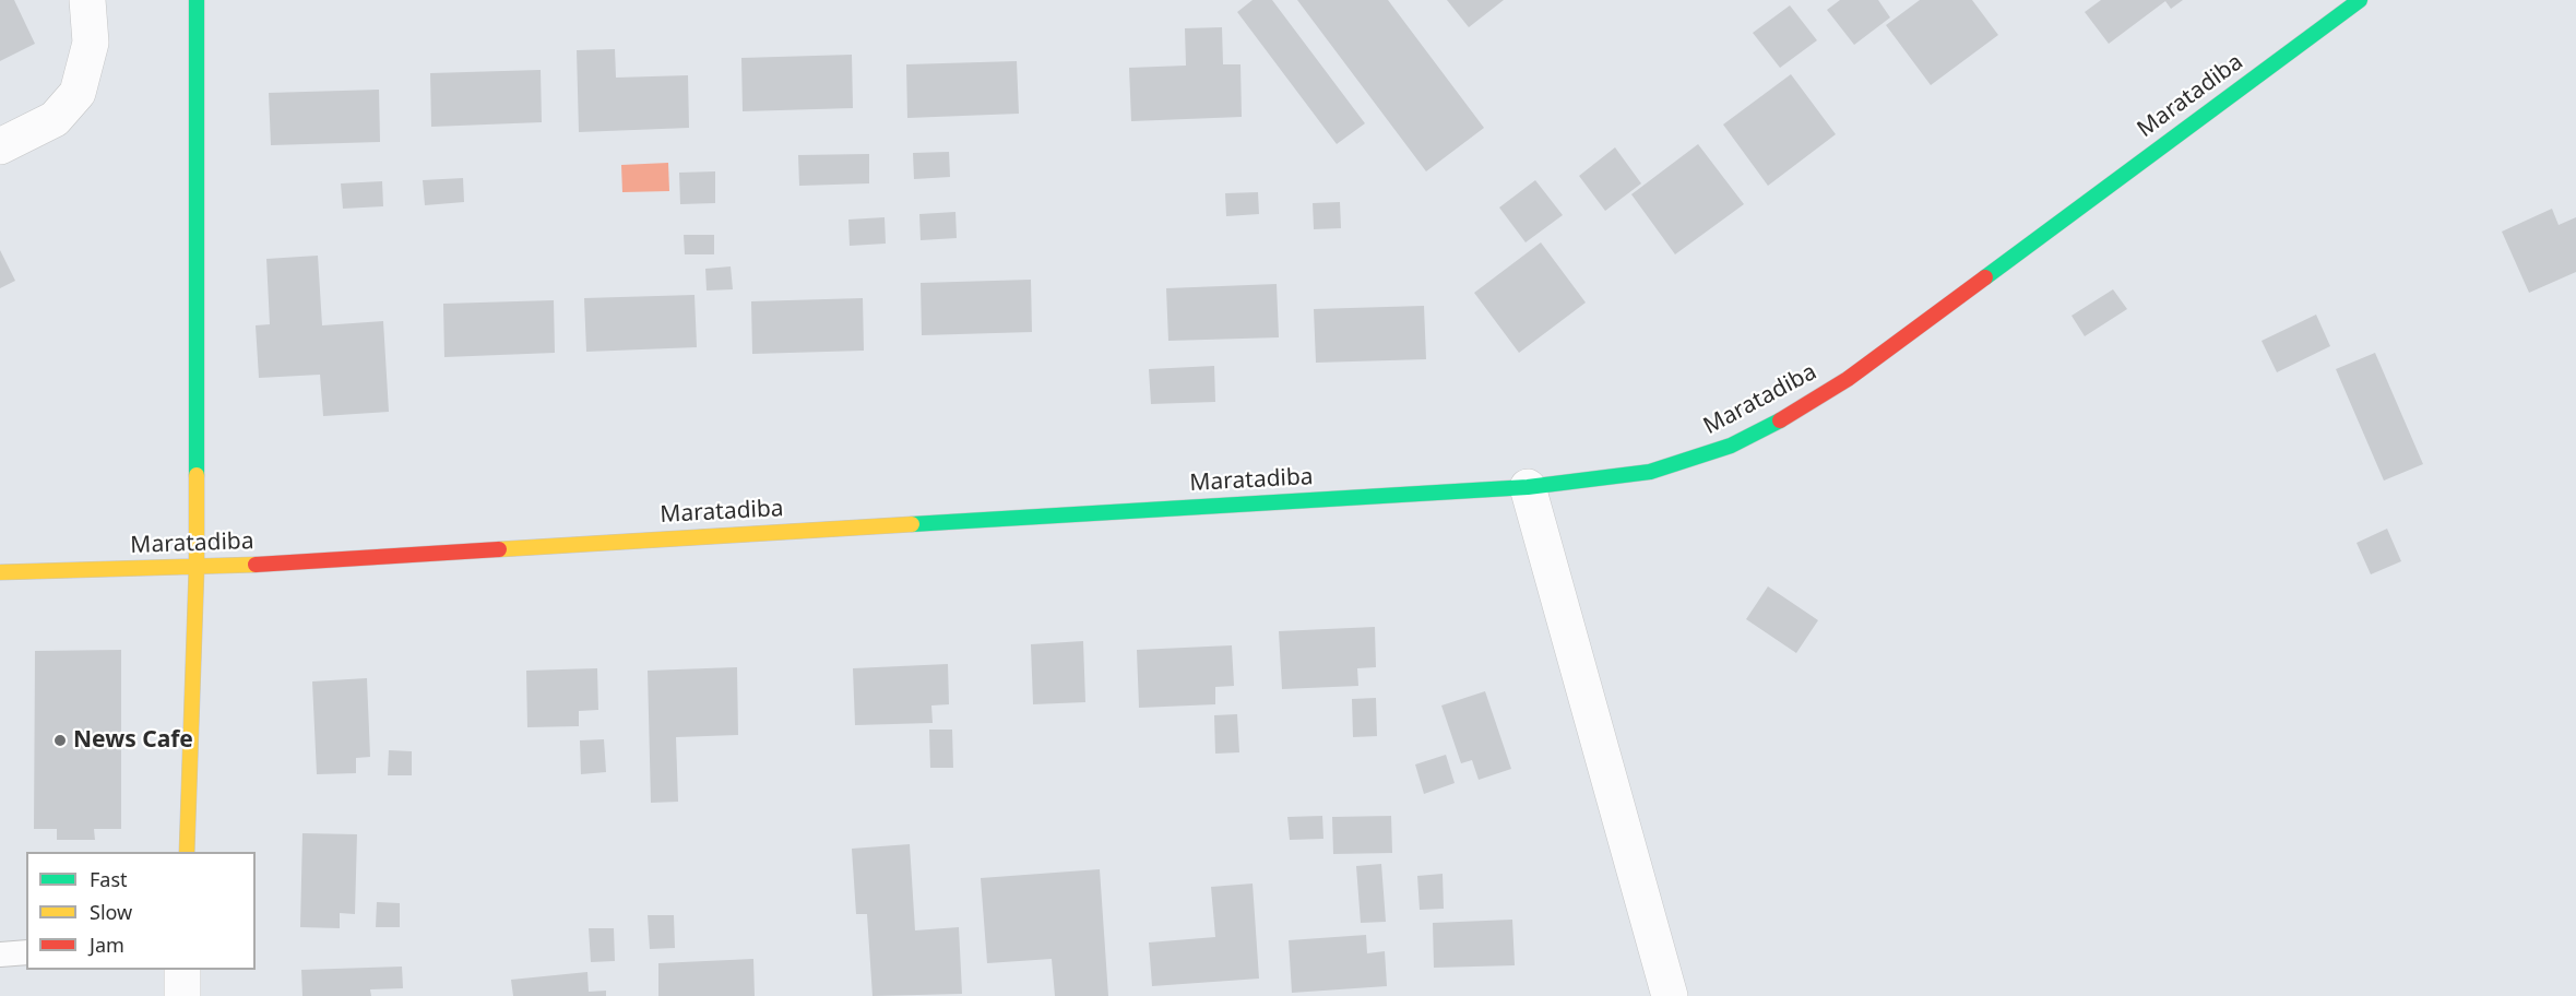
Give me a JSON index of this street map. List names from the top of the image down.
{
  "streets": {
    "street": ["Maratadiba"]
  },
  "places": ["News Cafe"],
  "legend": ["Fast", "Slow", "Jam"]
}
